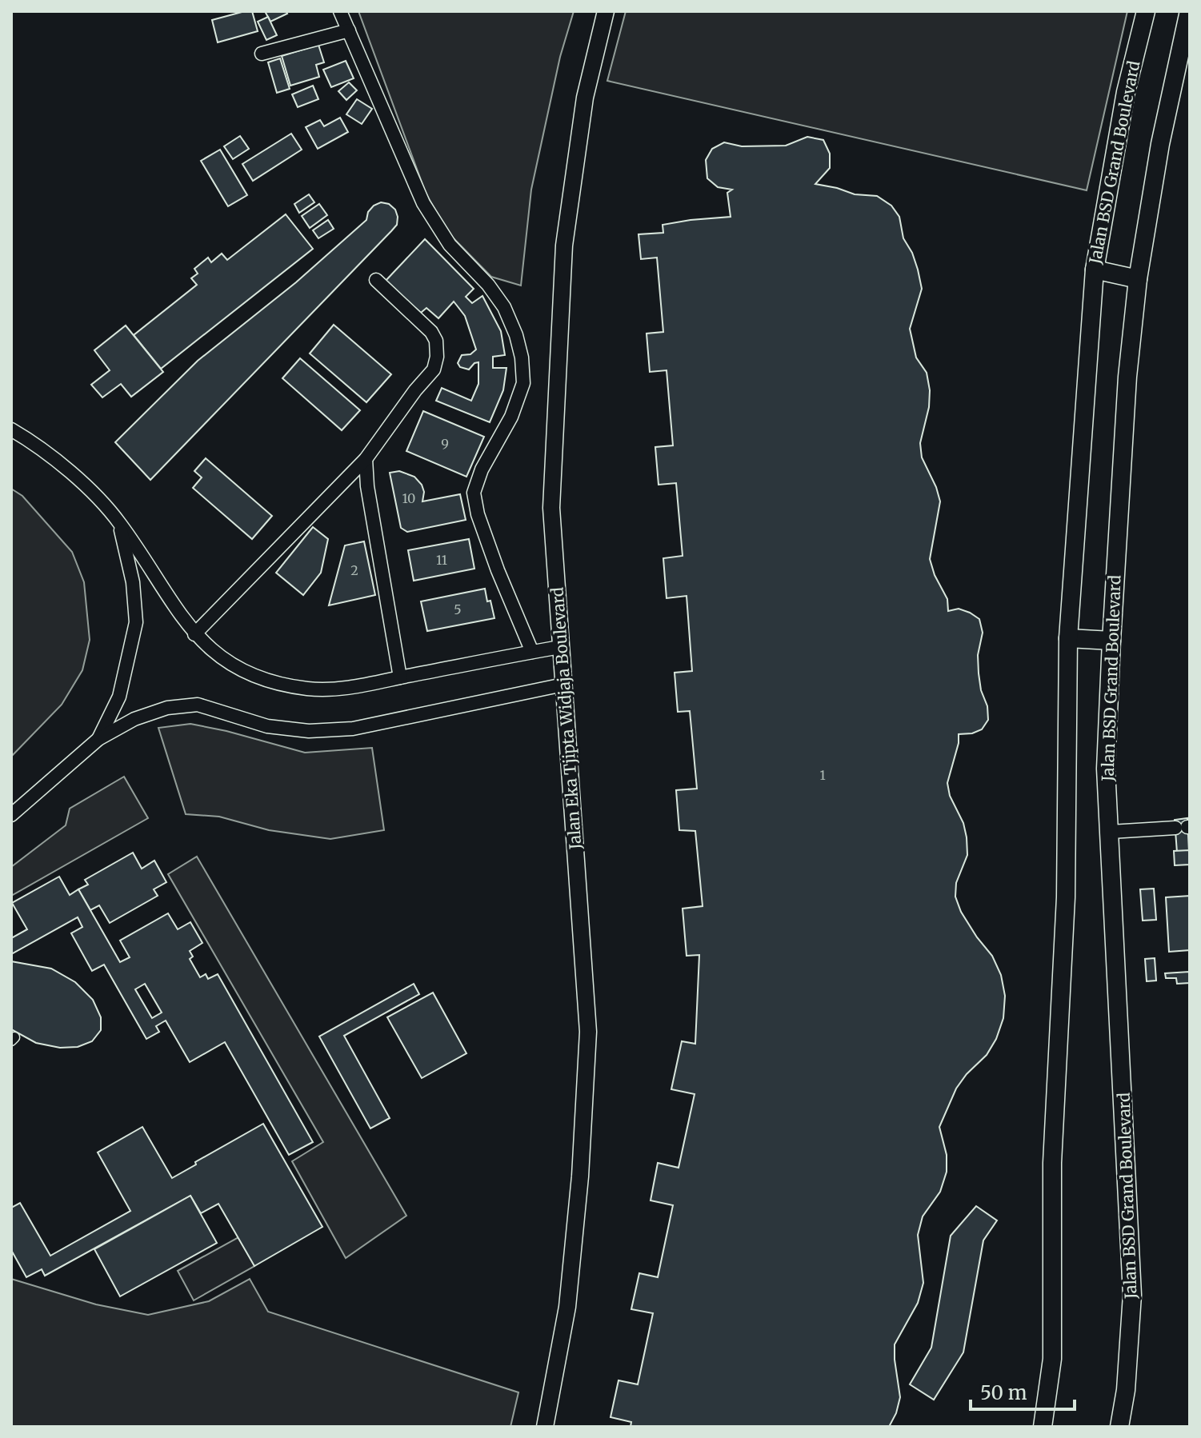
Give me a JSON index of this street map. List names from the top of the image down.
{
  "streets": {
    "main road": ["Jalan BSD Grand Boulevard"],
    "street": ["Jalan Eka Tjipta Widjaja Boulevard"]
  },
  "house_numbers": [
    "9",
    "10",
    "11",
    "2",
    "5",
    "1"
  ],
  "scale_bar": "50 m"
}
